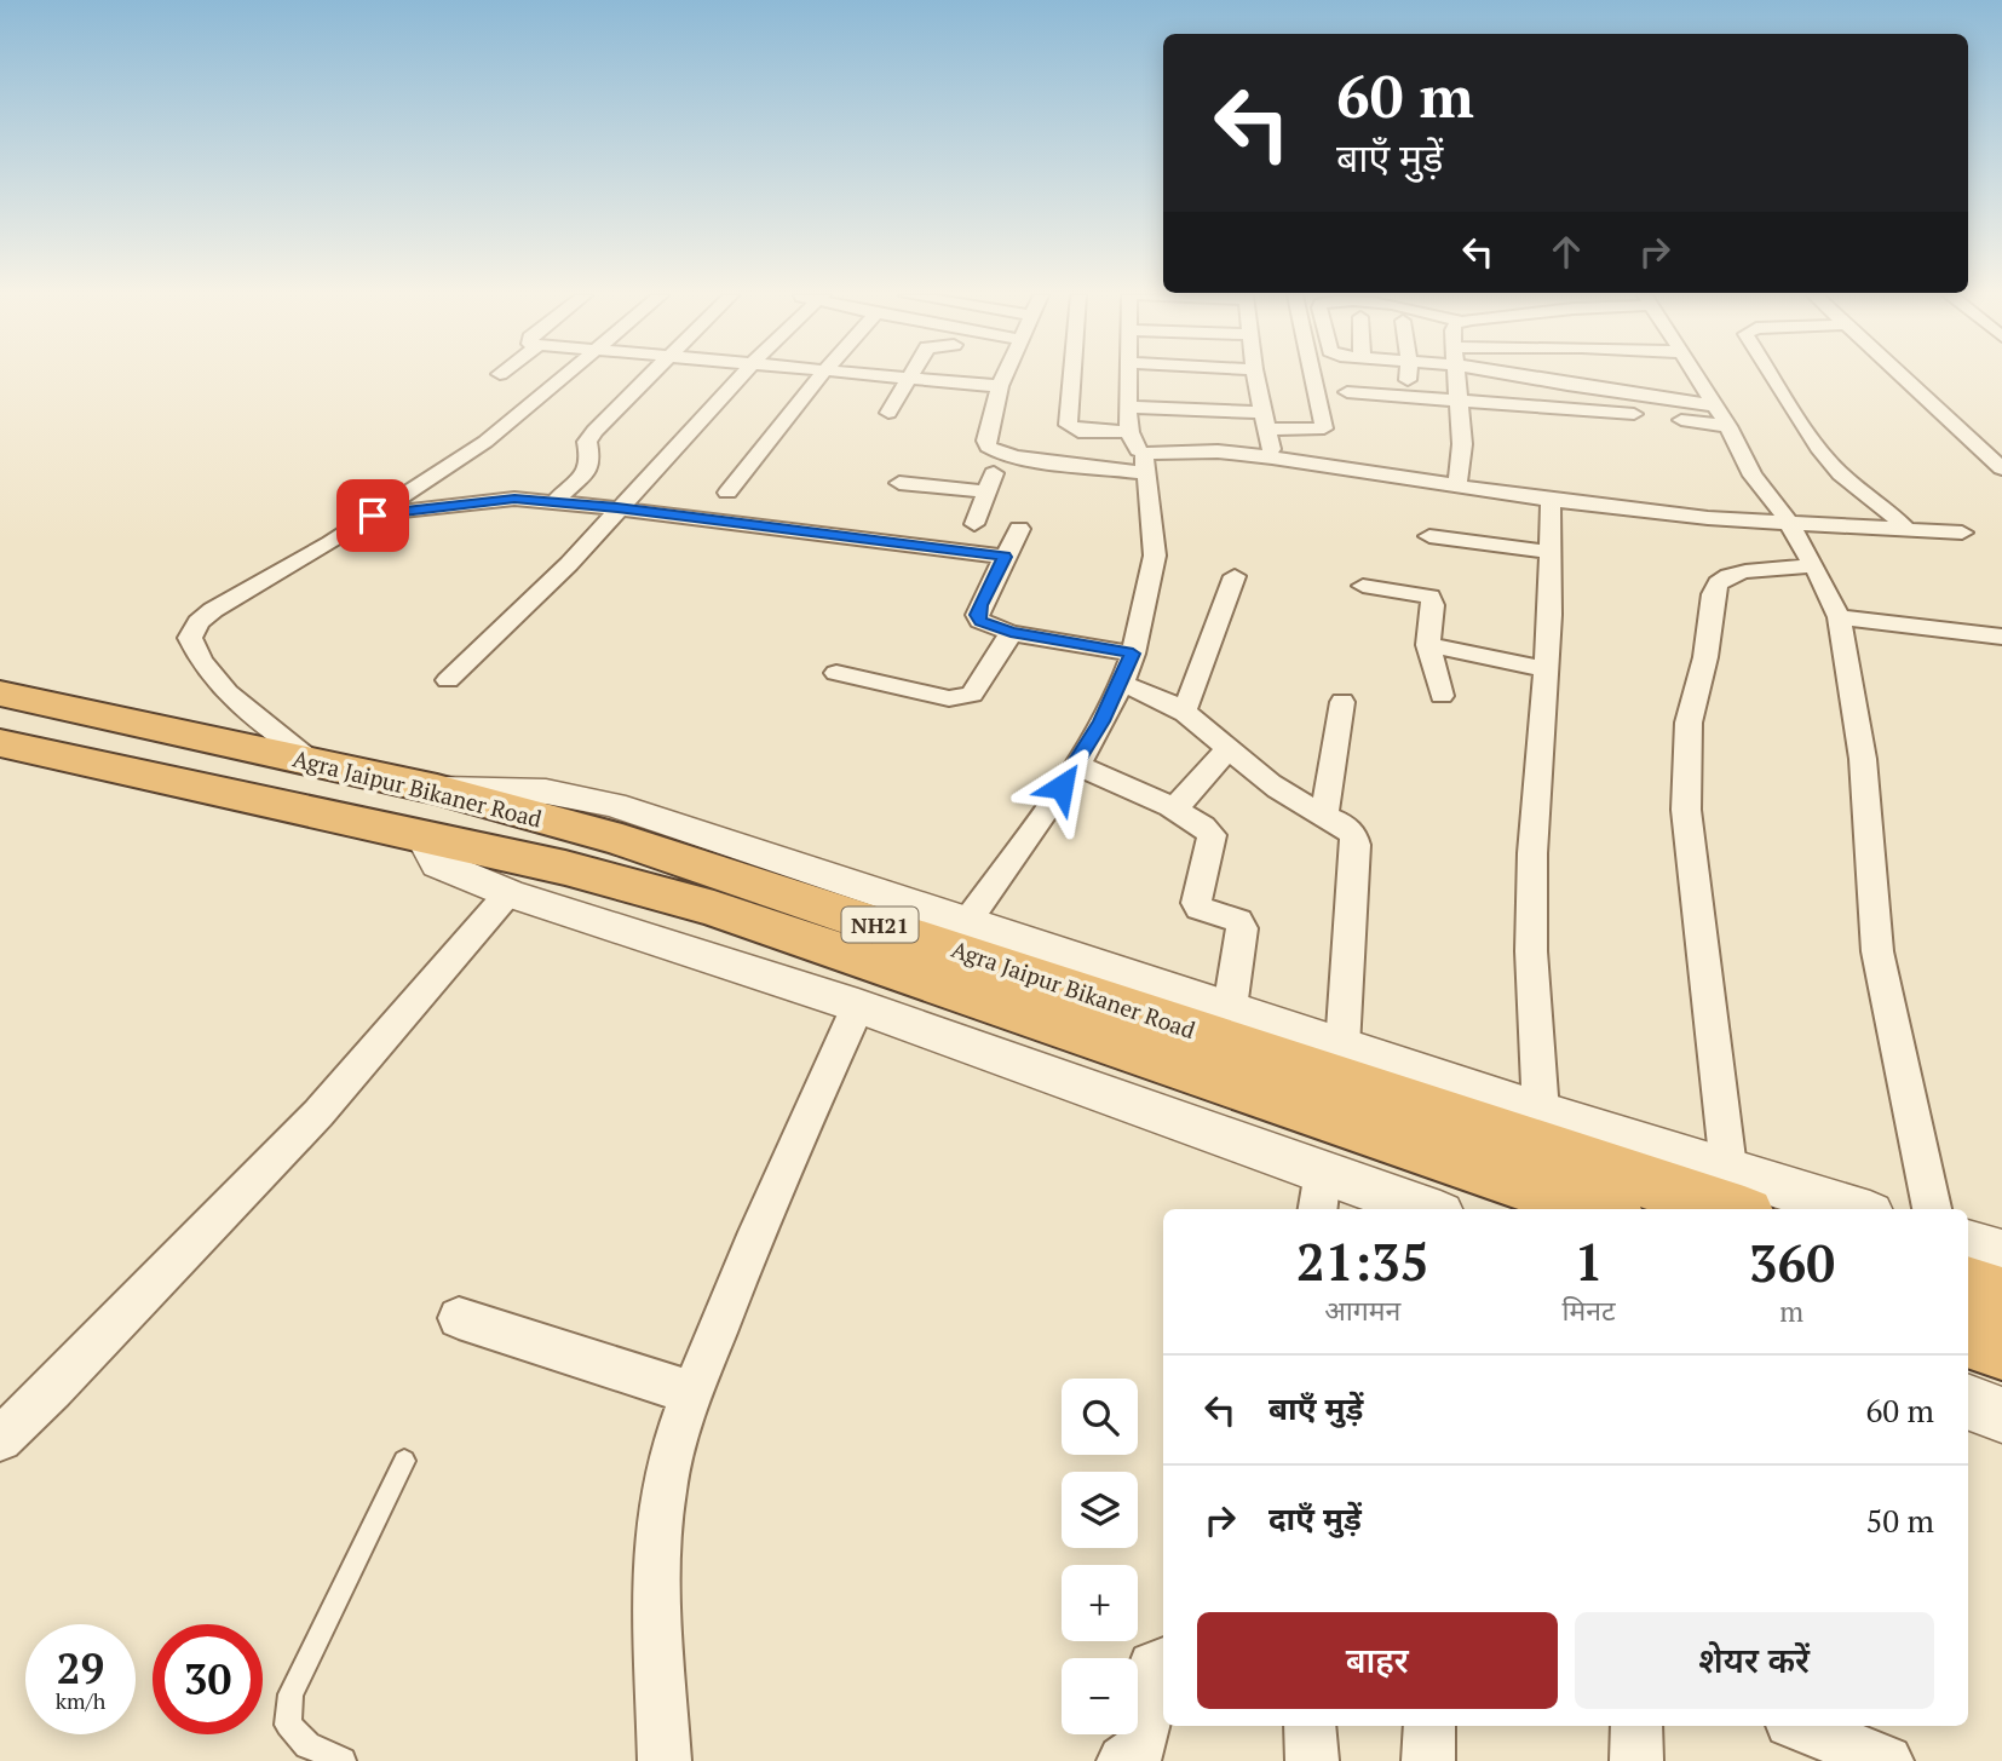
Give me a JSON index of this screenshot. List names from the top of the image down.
{
  "streets": {
    "highway": ["Agra Jaipur Bikaner Road", "NH21"]
  },
  "page": {
    "turn": ["60 m", "बाएँ मुड़ें"],
    "eta": [
      "21:35",
      "आगमन",
      "1",
      "मिनट",
      "360",
      "m"
    ],
    "list": [
      {
        "name": "बाएँ मुड़ें",
        "value": "60 m"
      },
      {
        "name": "दाएँ मुड़ें",
        "value": "50 m"
      }
    ],
    "map_buttons": ["+", "−"],
    "buttons": ["बाहर", "शेयर करें"],
    "speed": "29 km/h",
    "limit": "30"
  }
}
